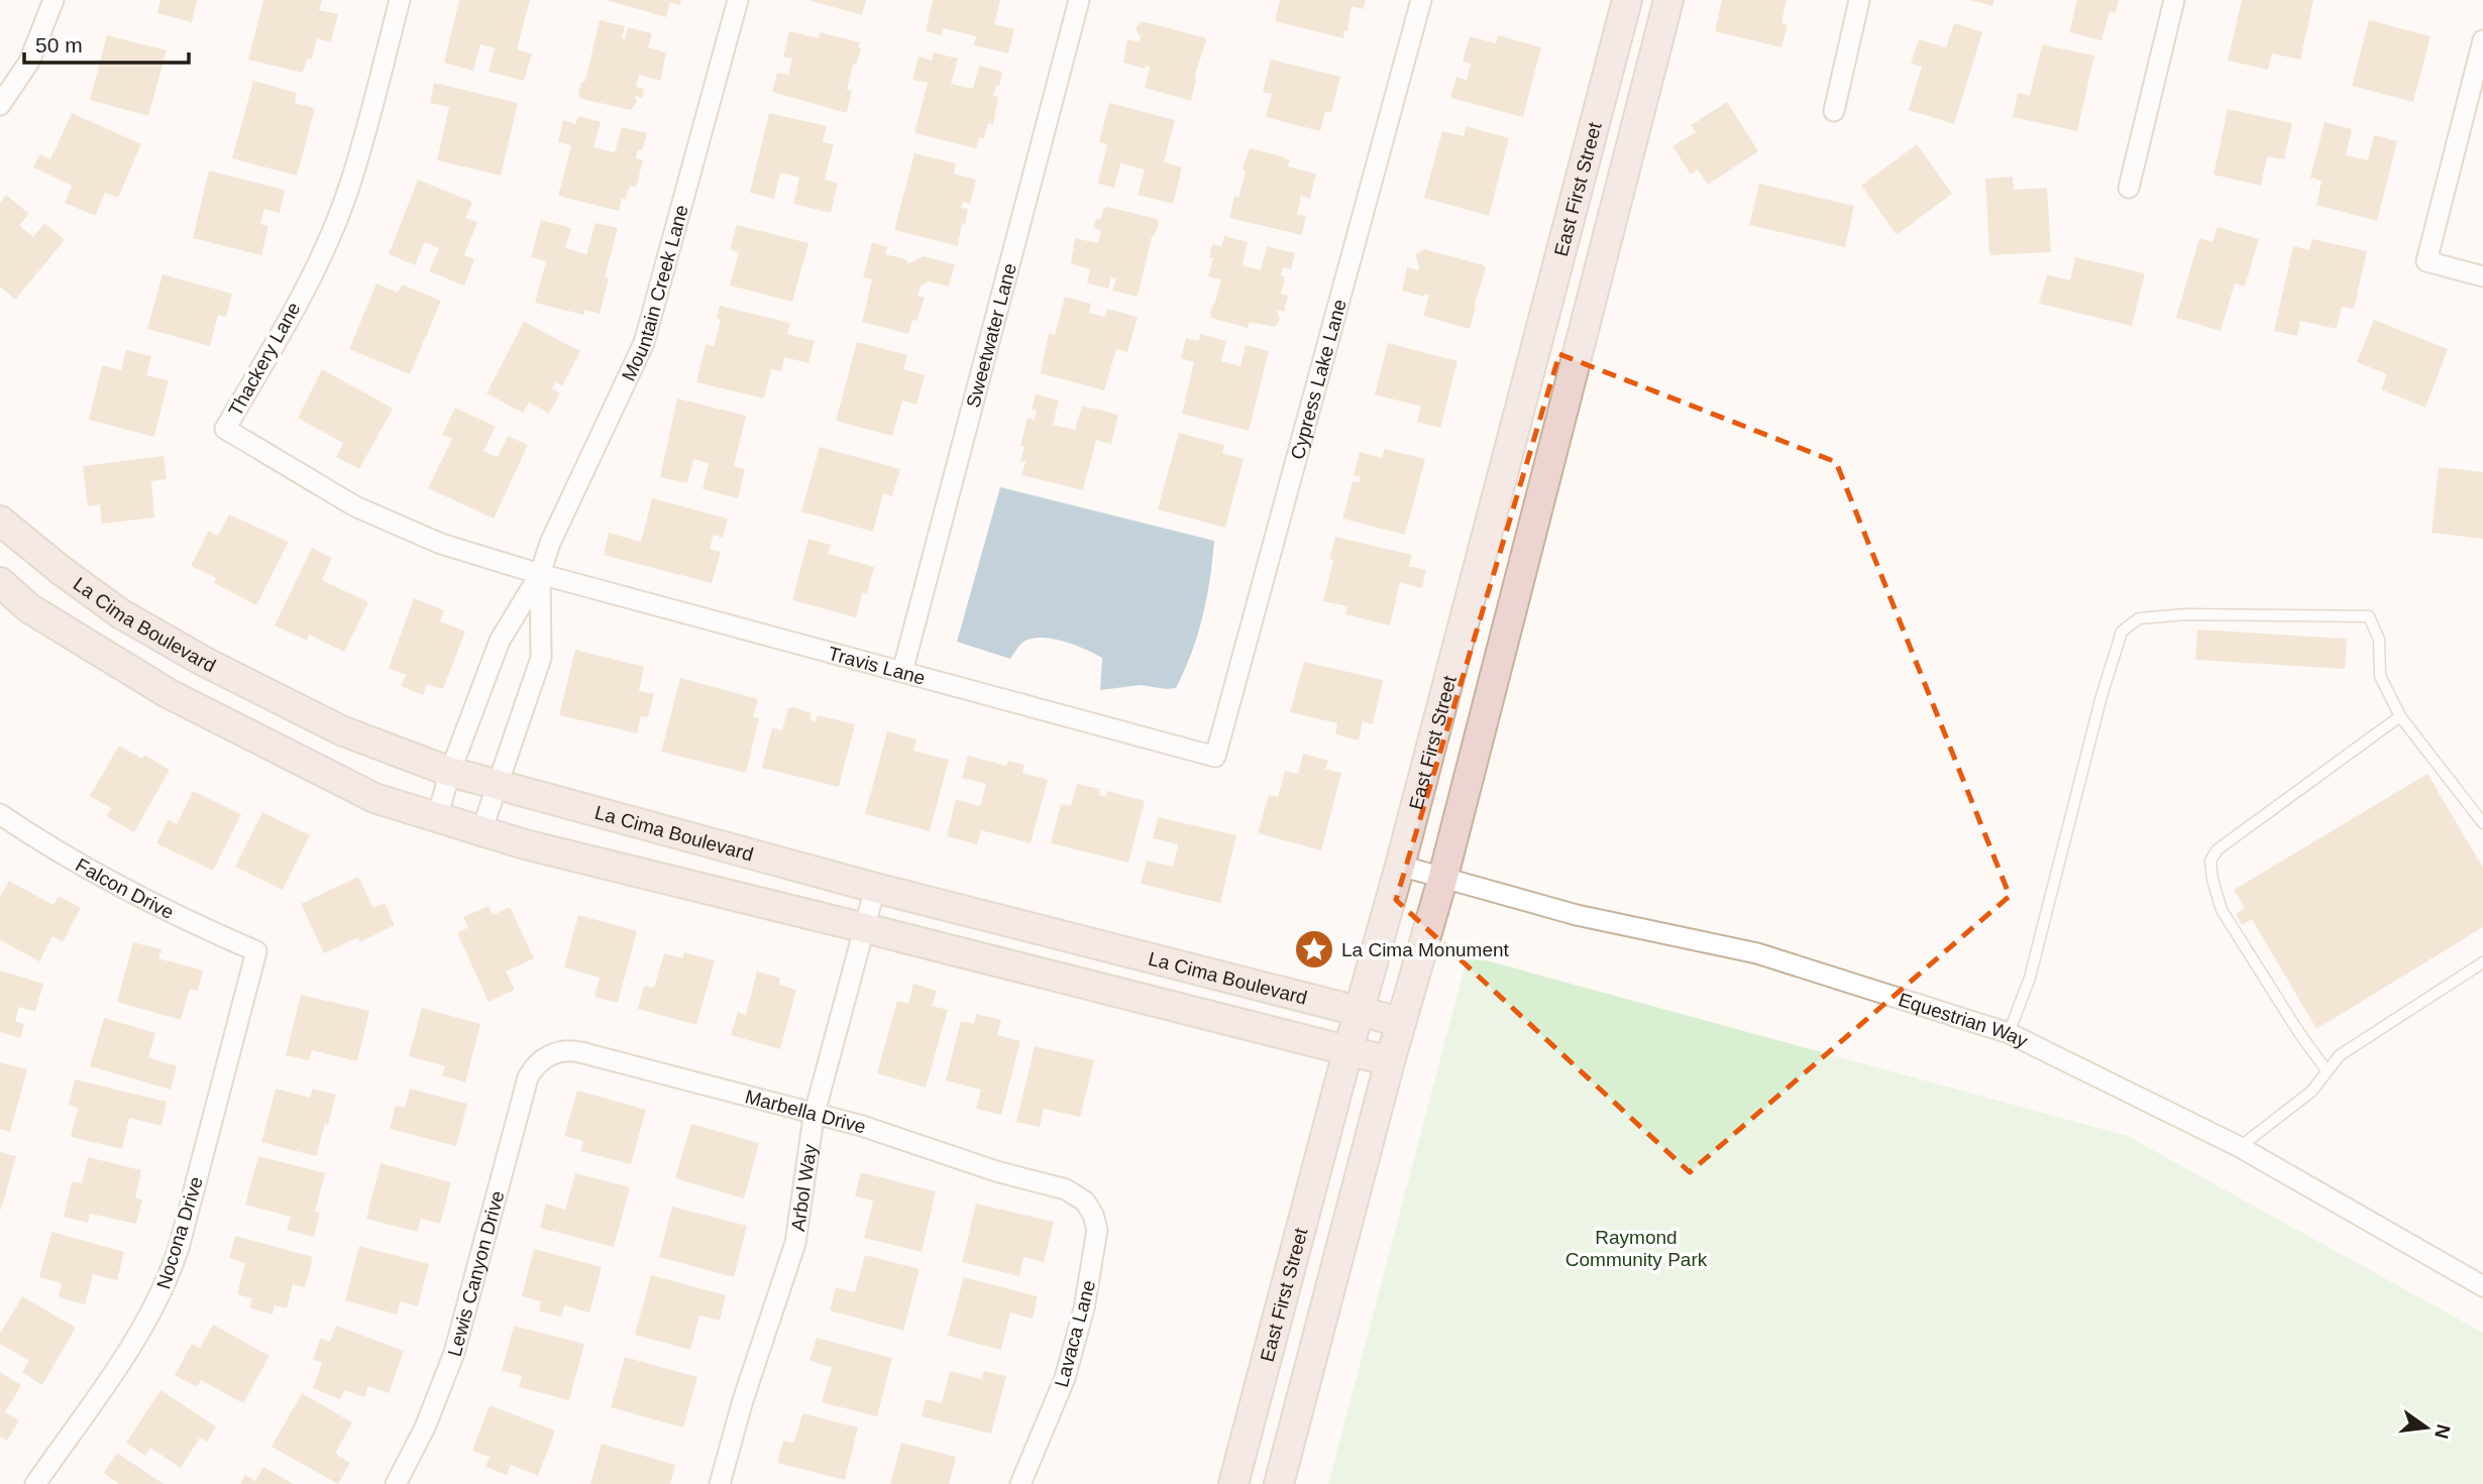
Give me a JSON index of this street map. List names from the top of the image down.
{
  "streets": {
    "main road": ["East First Street", "La Cima Boulevard"],
    "street": [
      "Mountain Creek Lane",
      "Sweetwater Lane",
      "Thackery Lane",
      "Cypress Lake Lane",
      "Travis Lane",
      "Falcon Drive",
      "Equestrian Way",
      "Marbella Drive",
      "Arbol Way",
      "Nocona Drive",
      "Lewis Canyon Drive",
      "Lavaca Lane"
    ]
  },
  "crossings": [
    ["East First Street", "La Cima Boulevard"],
    ["East First Street", "Equestrian Way"],
    ["Mountain Creek Lane", "Thackery Lane"],
    ["Mountain Creek Lane", "La Cima Boulevard"],
    ["Mountain Creek Lane", "Travis Lane"],
    ["Sweetwater Lane", "Travis Lane"],
    ["Thackery Lane", "Travis Lane"],
    ["Cypress Lake Lane", "Travis Lane"],
    ["La Cima Boulevard", "Arbol Way"],
    ["Falcon Drive", "Nocona Drive"],
    ["Marbella Drive", "Arbol Way"],
    ["Marbella Drive", "Lewis Canyon Drive"],
    ["Marbella Drive", "Lavaca Lane"]
  ],
  "parks": ["Raymond Community Park"],
  "places": {
    "place": ["La Cima Monument"]
  },
  "scale_bar": "50 m",
  "north": "right"
}
